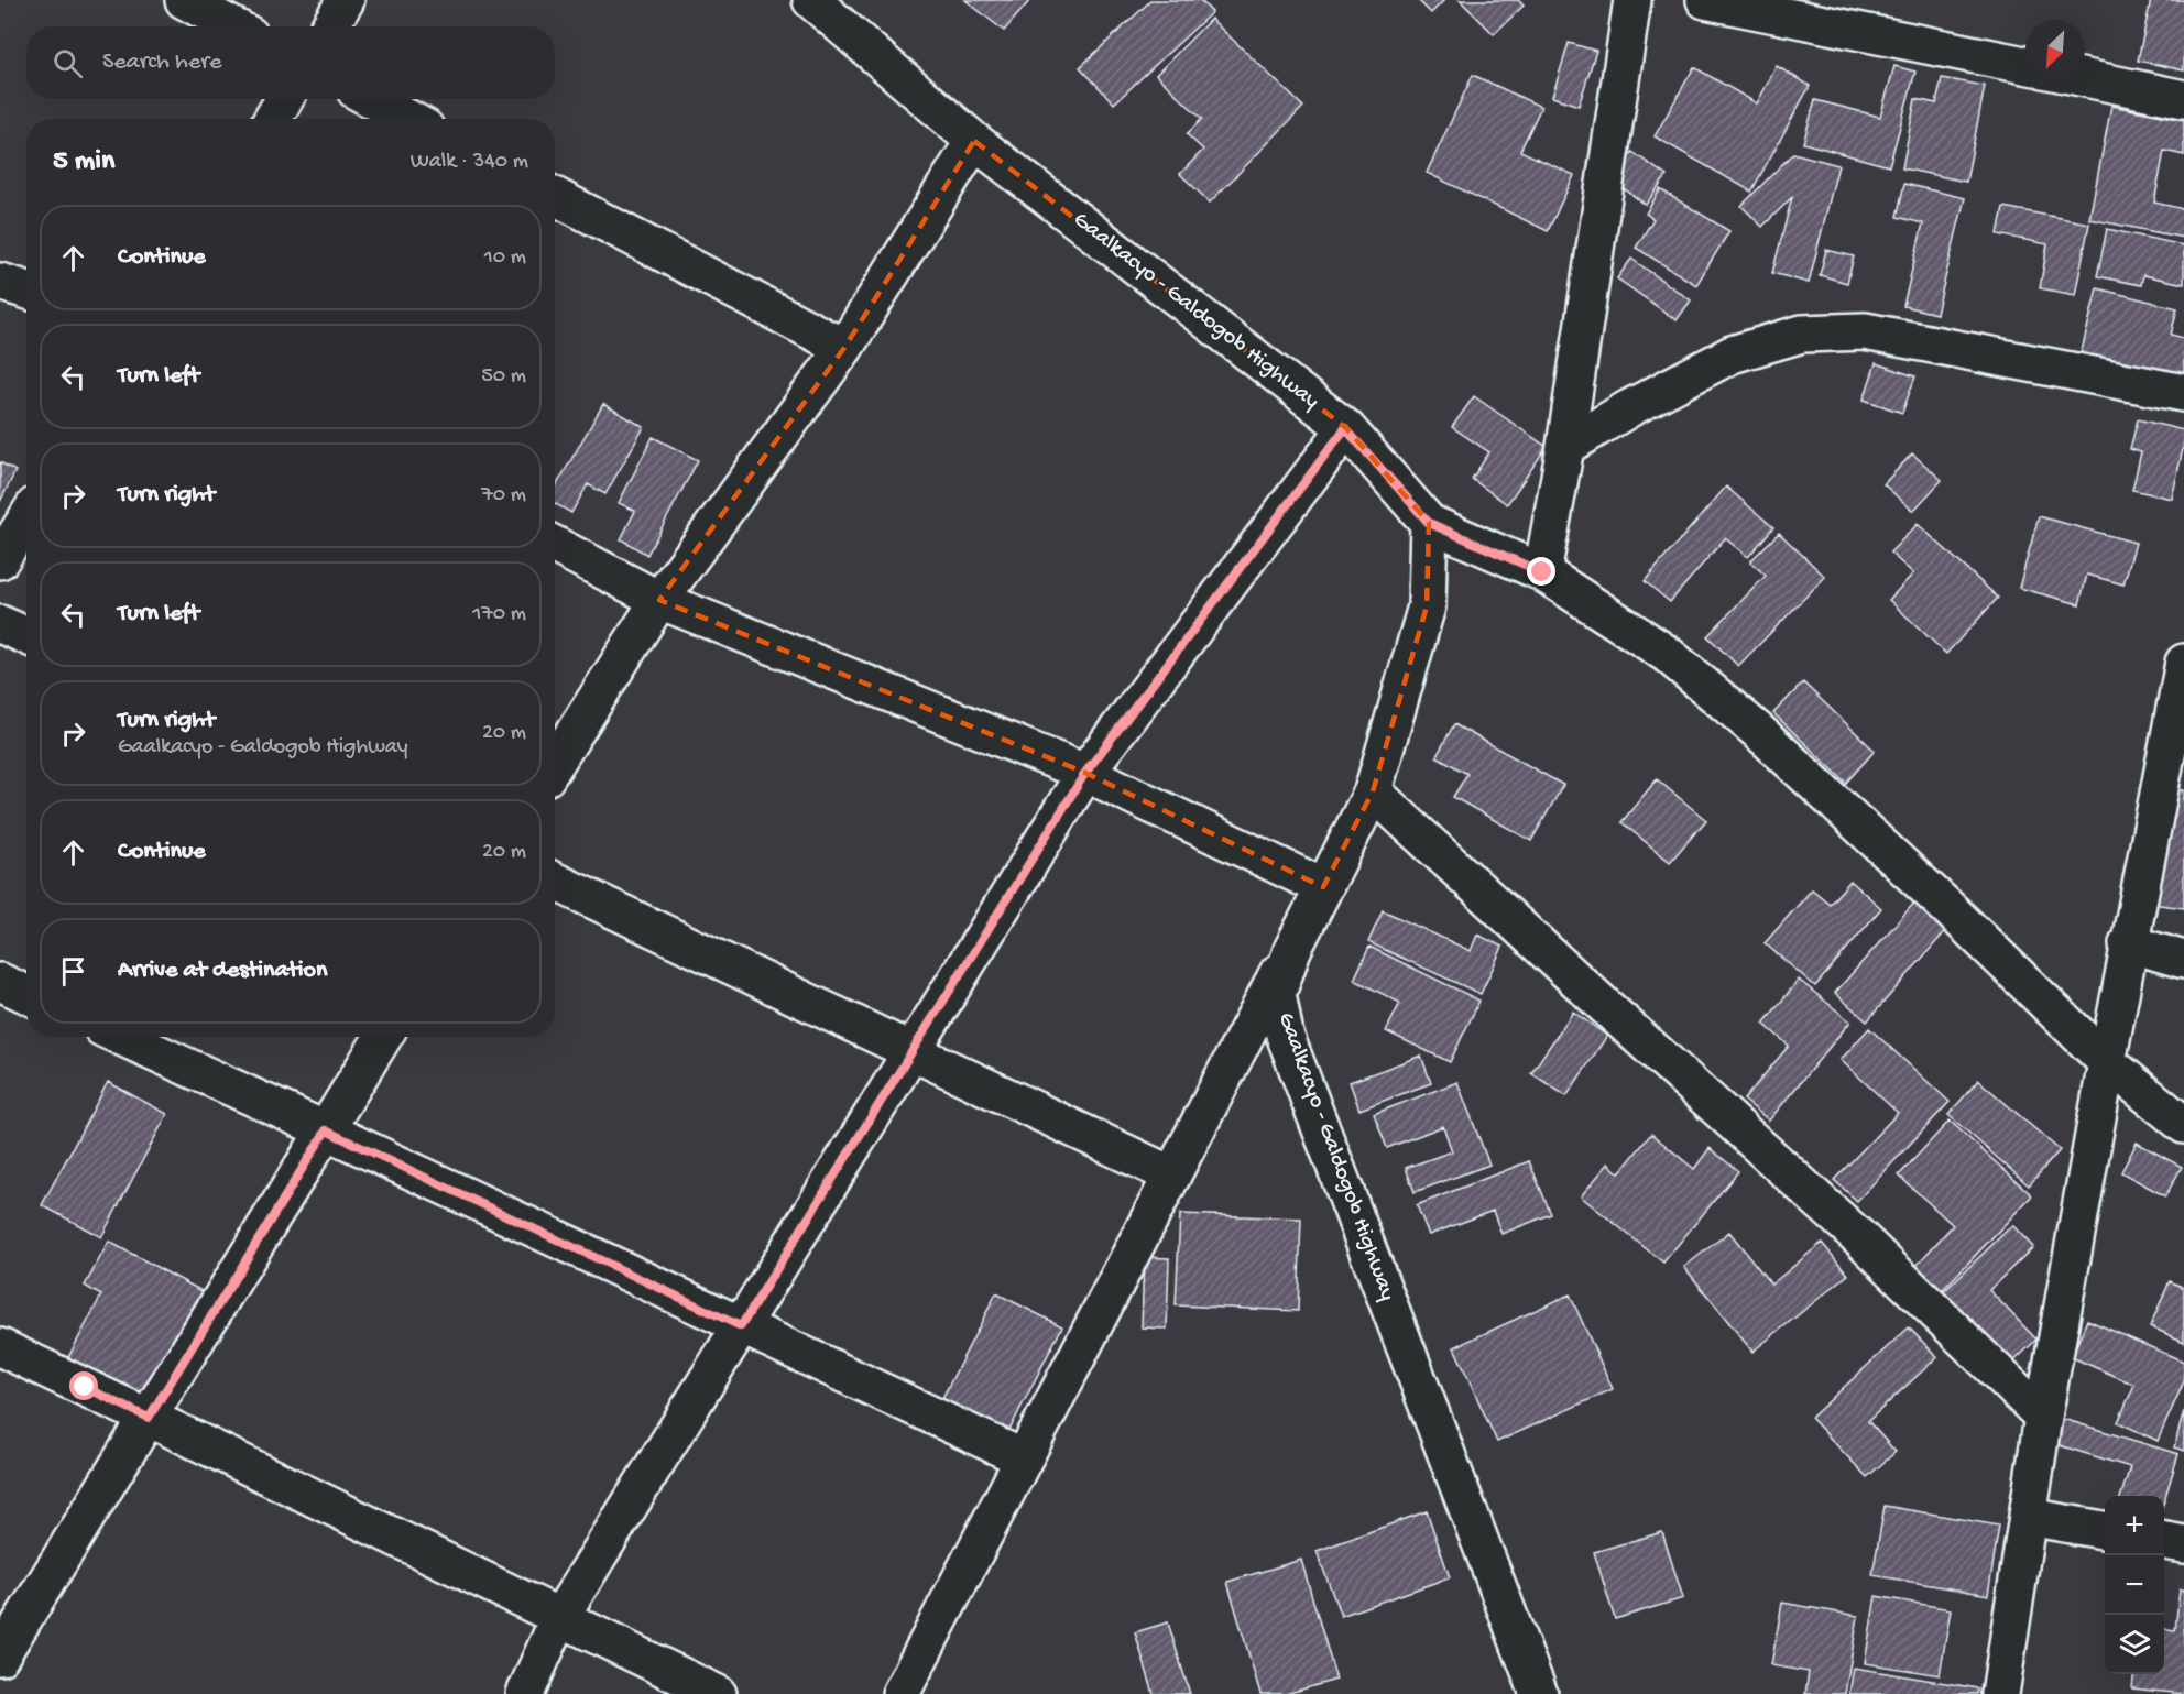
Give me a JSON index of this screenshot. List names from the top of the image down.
{
  "streets": {
    "street": ["Gaalkacyo - Galdogob Highway"]
  },
  "north": "bottom left",
  "page": {
    "search": "Search here",
    "heading": ["5 min", "Walk · 340 m"],
    "list": [
      ["Continue", "10 m"],
      ["Turn left", "50 m"],
      ["Turn right", "70 m"],
      ["Turn left", "170 m"],
      ["Turn right", "Gaalkacyo - Galdogob Highway", "20 m"],
      ["Continue", "20 m"],
      "Arrive at destination"
    ],
    "map_buttons": ["+", "−"]
  }
}
